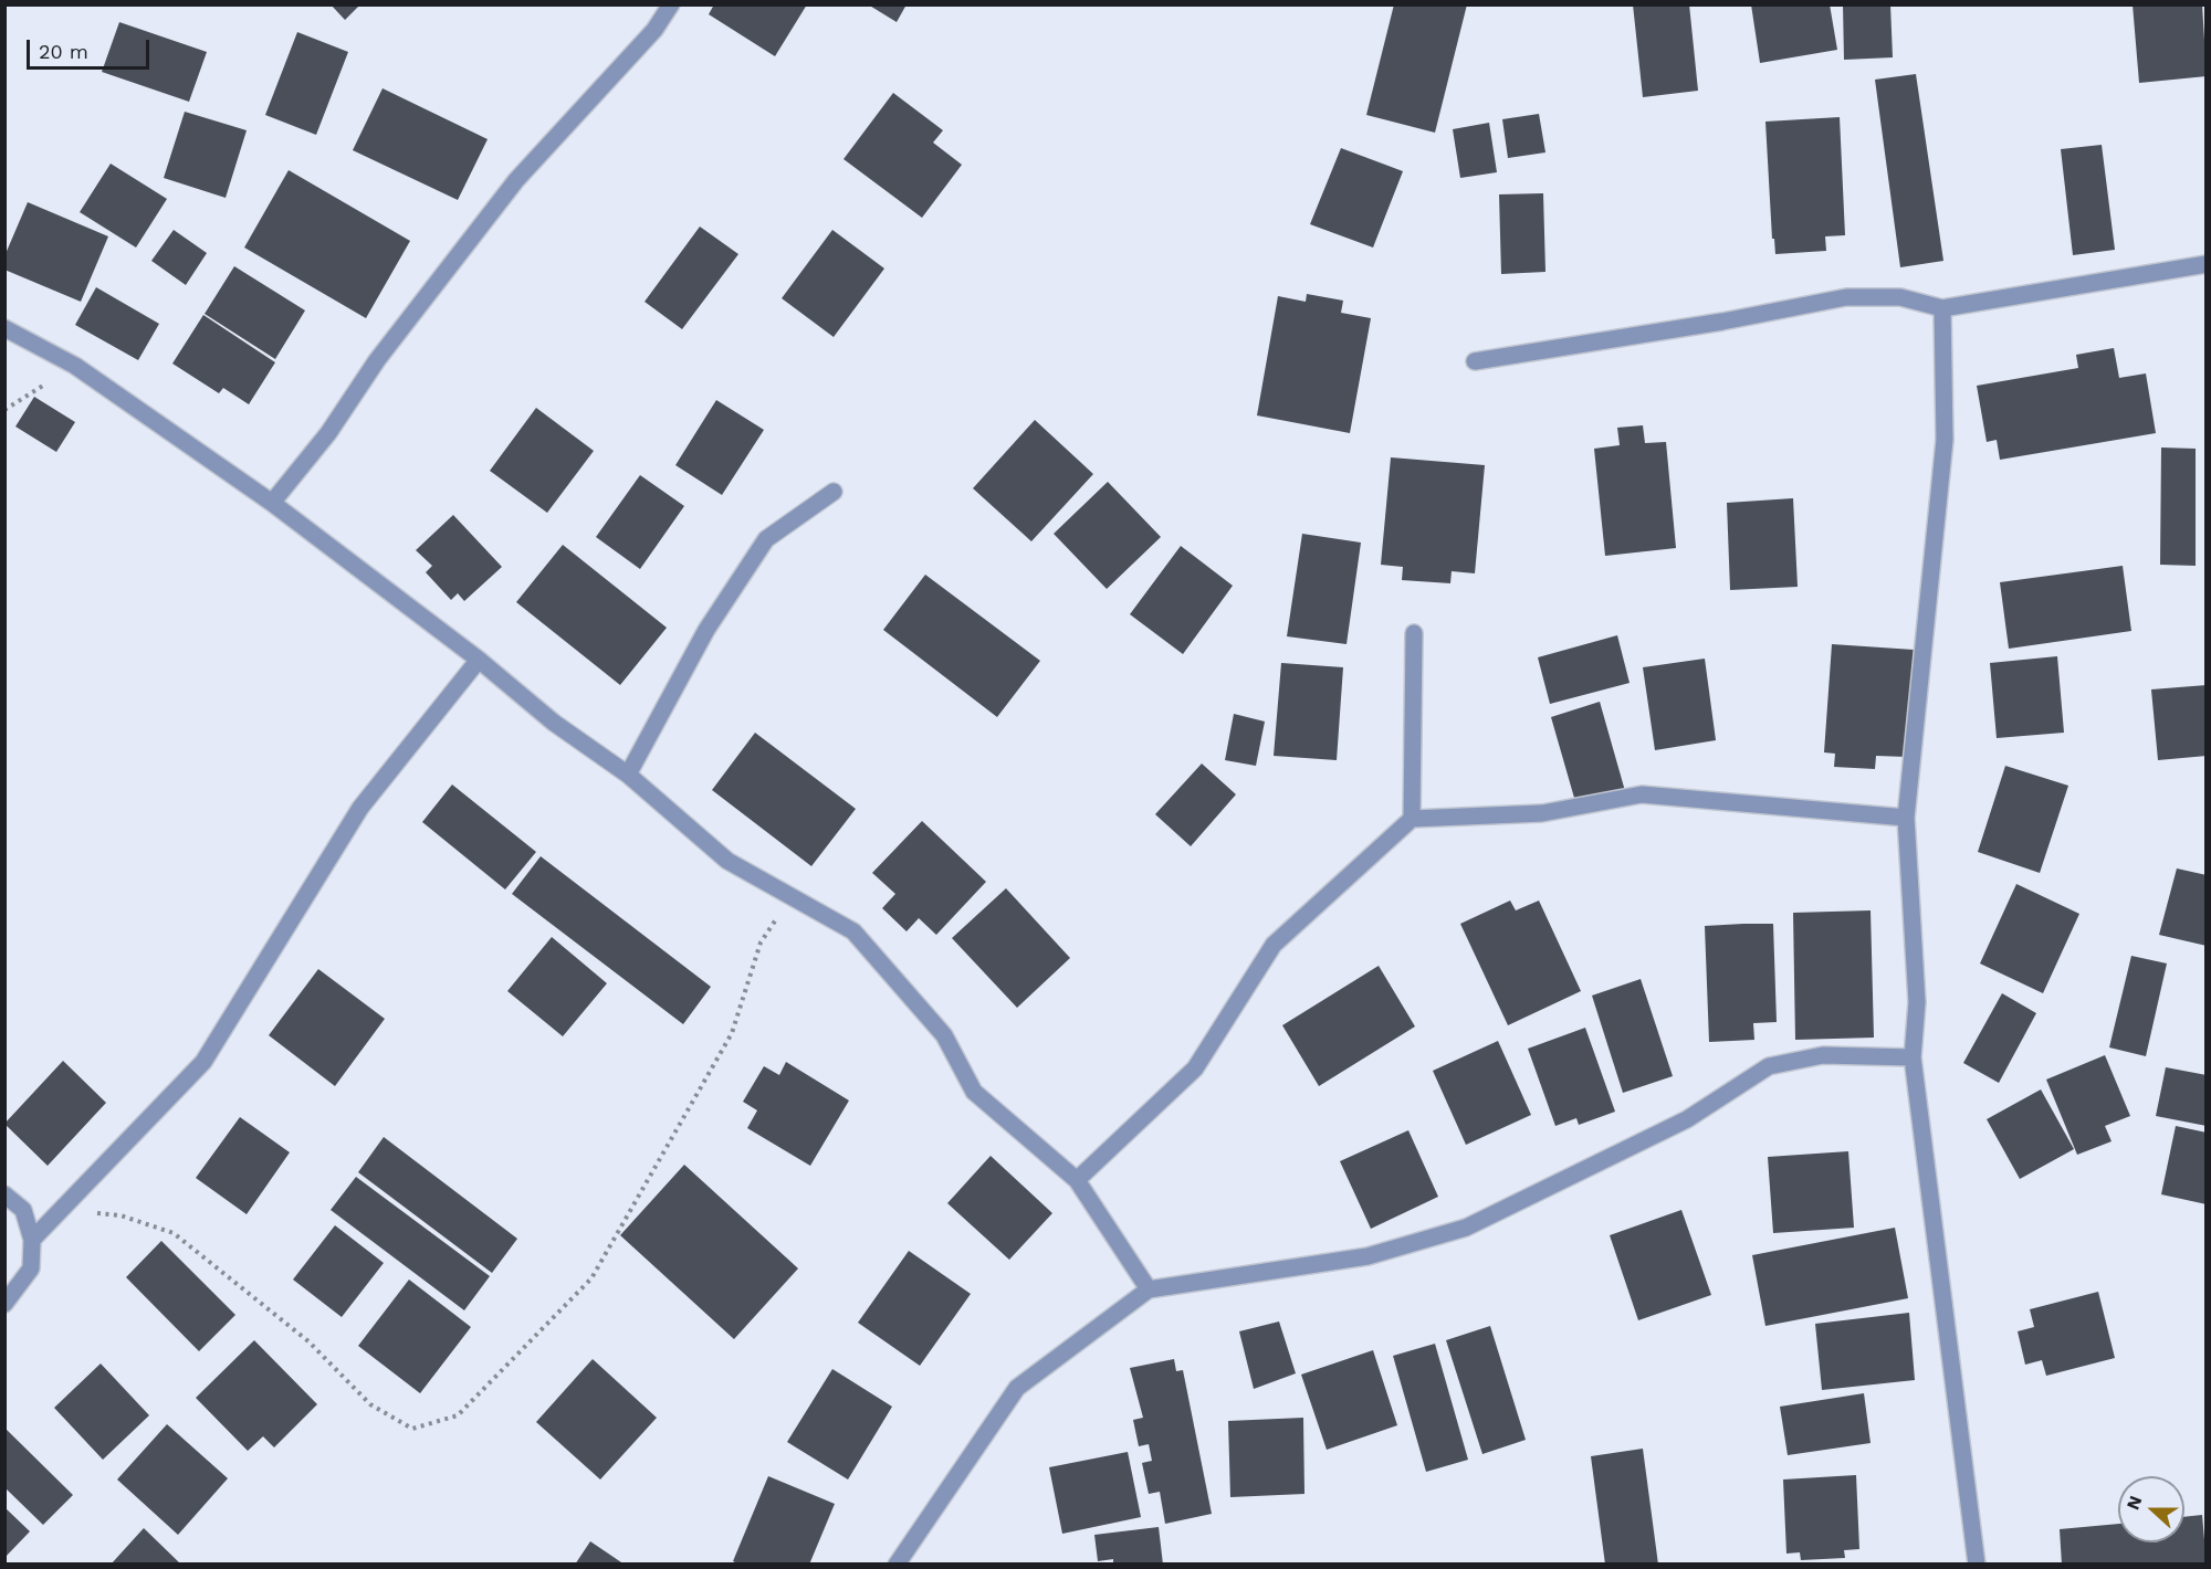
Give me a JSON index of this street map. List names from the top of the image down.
{
  "scale_bar": "20 m",
  "north": "left"
}
